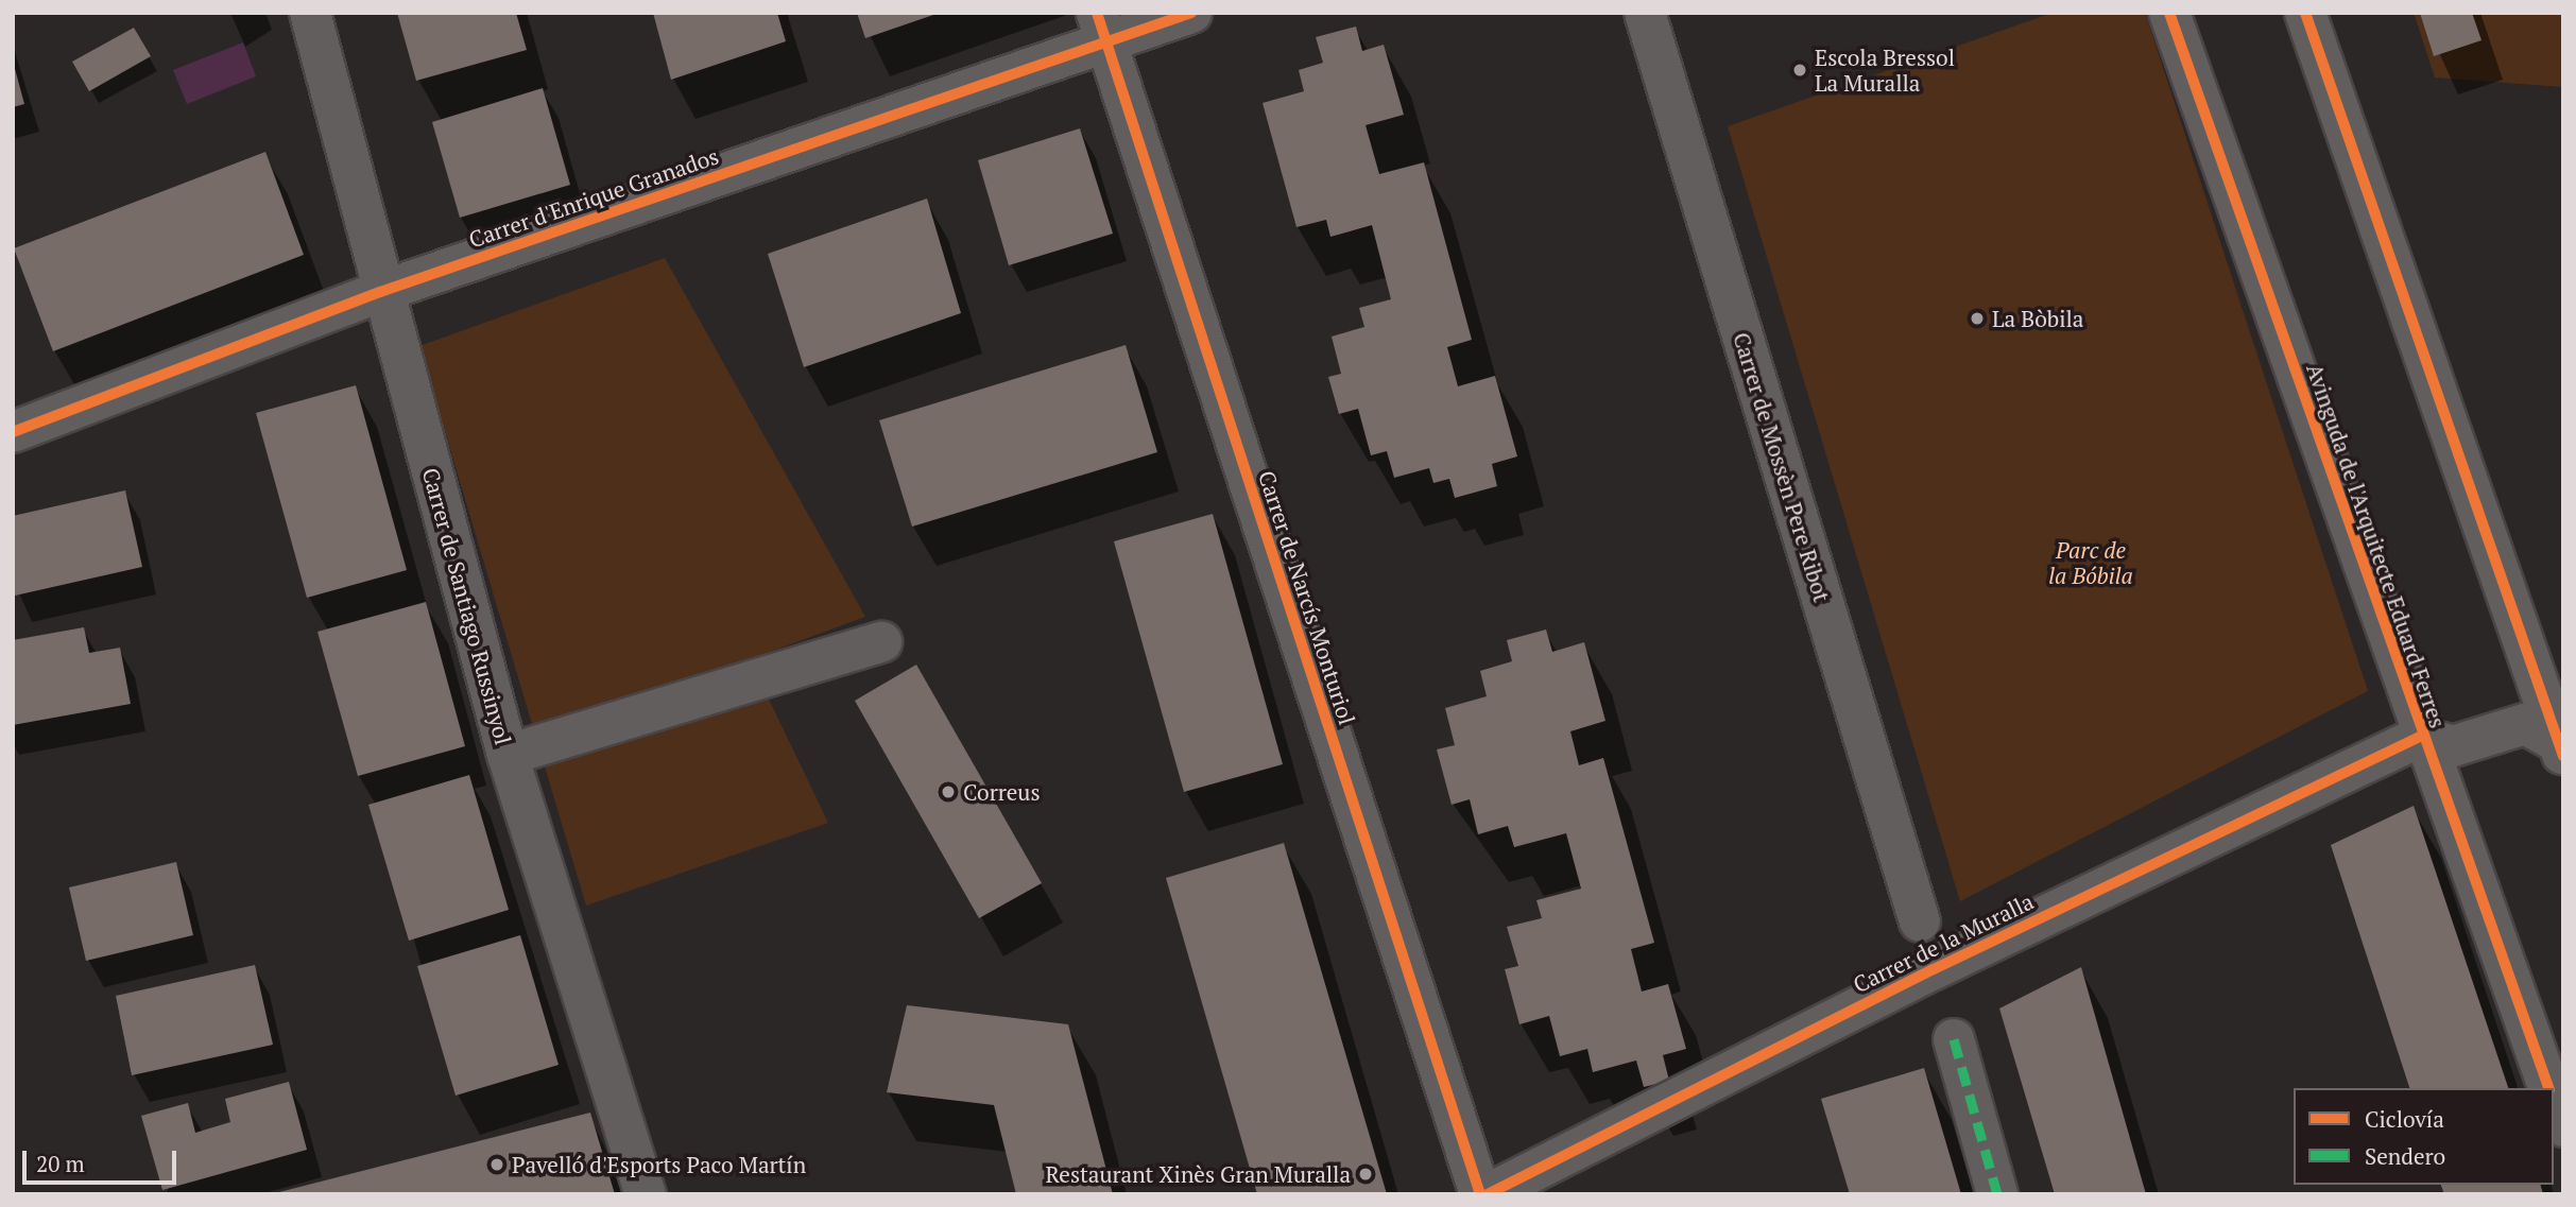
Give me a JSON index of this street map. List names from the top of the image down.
{
  "streets": {
    "street": [
      "Carrer d'Enrique Granados",
      "Carrer de Mossèn Pere Ribot",
      "Avinguda de l'Arquitecte Eduard Ferres",
      "Carrer de Narcís Monturiol",
      "Carrer de Santiago Russinyol",
      "Carrer de la Muralla"
    ]
  },
  "crossings": [
    ["Carrer d'Enrique Granados", "Carrer de Narcís Monturiol"],
    ["Carrer d'Enrique Granados", "Carrer de Santiago Russinyol"],
    ["Avinguda de l'Arquitecte Eduard Ferres", "Carrer de la Muralla"]
  ],
  "parks": ["Parc de la Bóbila"],
  "places": [
    "Escola Bressol La Muralla",
    "La Bòbila",
    "Correus",
    "Pavelló d'Esports Paco Martín",
    "Restaurant Xinès Gran Muralla"
  ],
  "legend": ["Ciclovía", "Sendero"],
  "scale_bar": "20 m"
}
